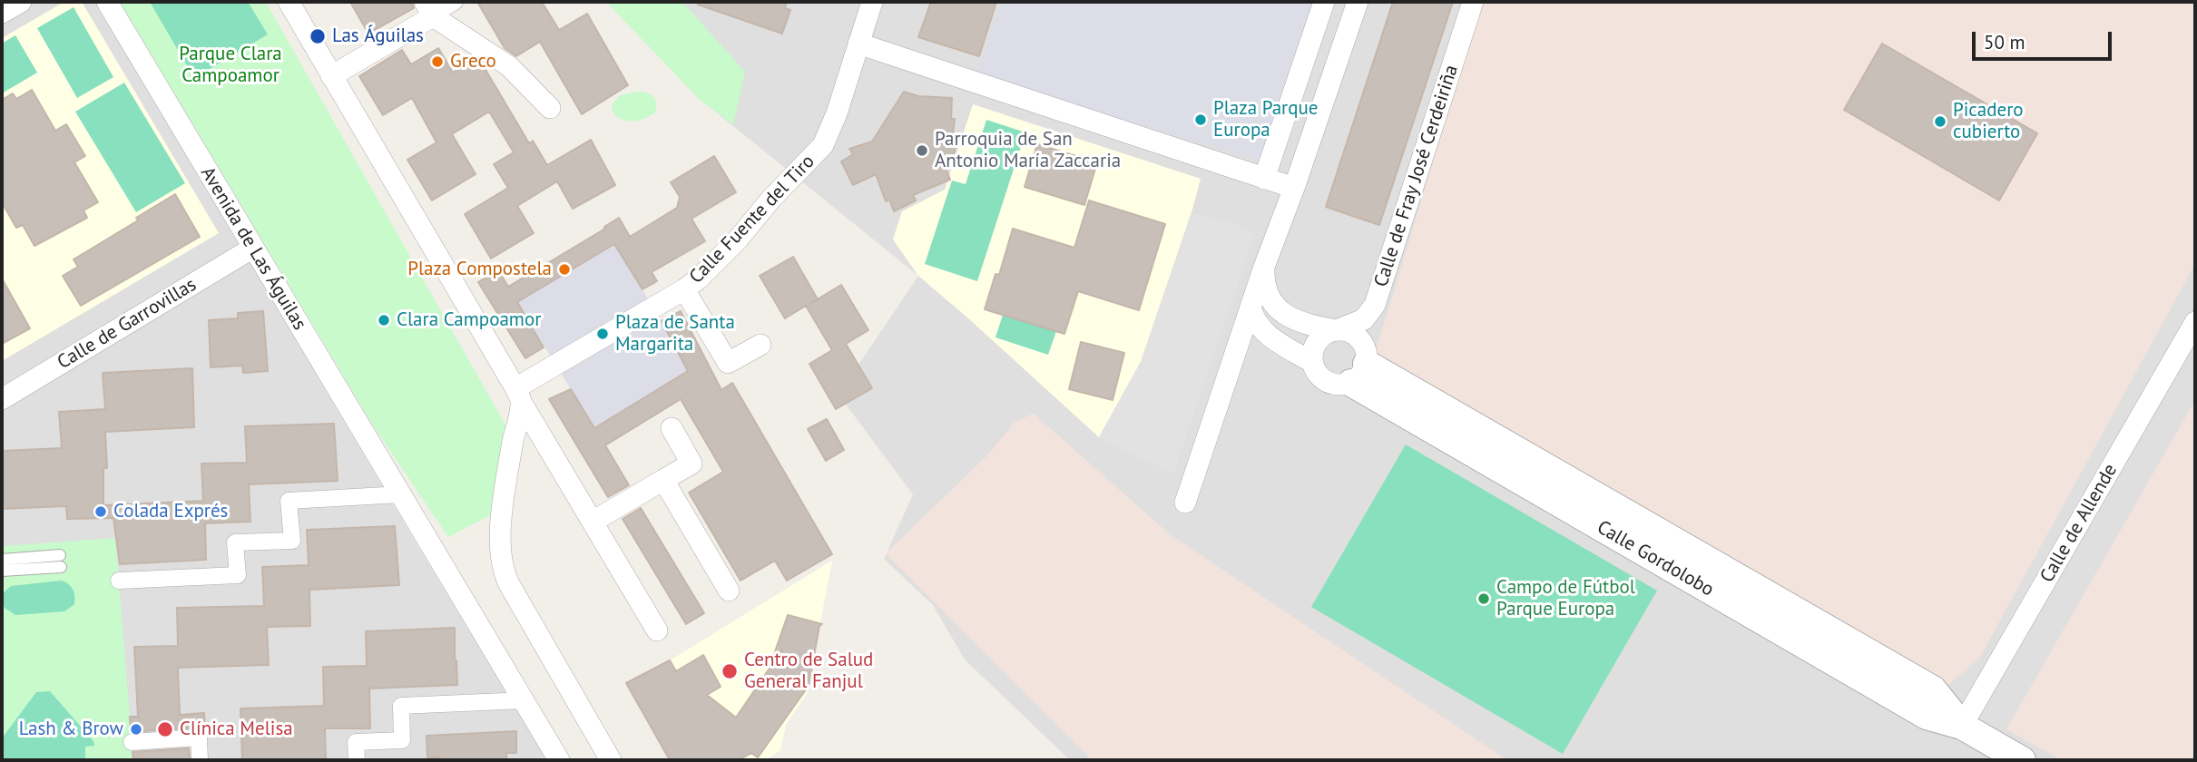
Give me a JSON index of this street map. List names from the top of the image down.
{
  "streets": {
    "street": [
      "Calle de Fray José Cerdeiriña",
      "Calle Fuente del Tiro",
      "Avenida de Las Águilas",
      "Calle de Garrovillas",
      "Calle de Allende",
      "Calle Gordolobo"
    ]
  },
  "crossings": [
    ["Calle de Fray José Cerdeiriña", "Calle Gordolobo"],
    ["Avenida de Las Águilas", "Calle de Garrovillas"],
    ["Calle de Allende", "Calle Gordolobo"]
  ],
  "parks": ["Parque Clara Campoamor"],
  "places": [
    "Las Águilas",
    "Greco",
    "Plaza Parque Europa",
    "Picadero cubierto",
    "Parroquia de San Antonio María Zaccaria",
    "Plaza Compostela",
    "Clara Campoamor",
    "Plaza de Santa Margarita",
    "Colada Exprés",
    "Campo de Fútbol Parque Europa",
    "Centro de Salud General Fanjul",
    "Lash & Brow",
    "Clínica Melisa"
  ],
  "scale_bar": "50 m"
}
